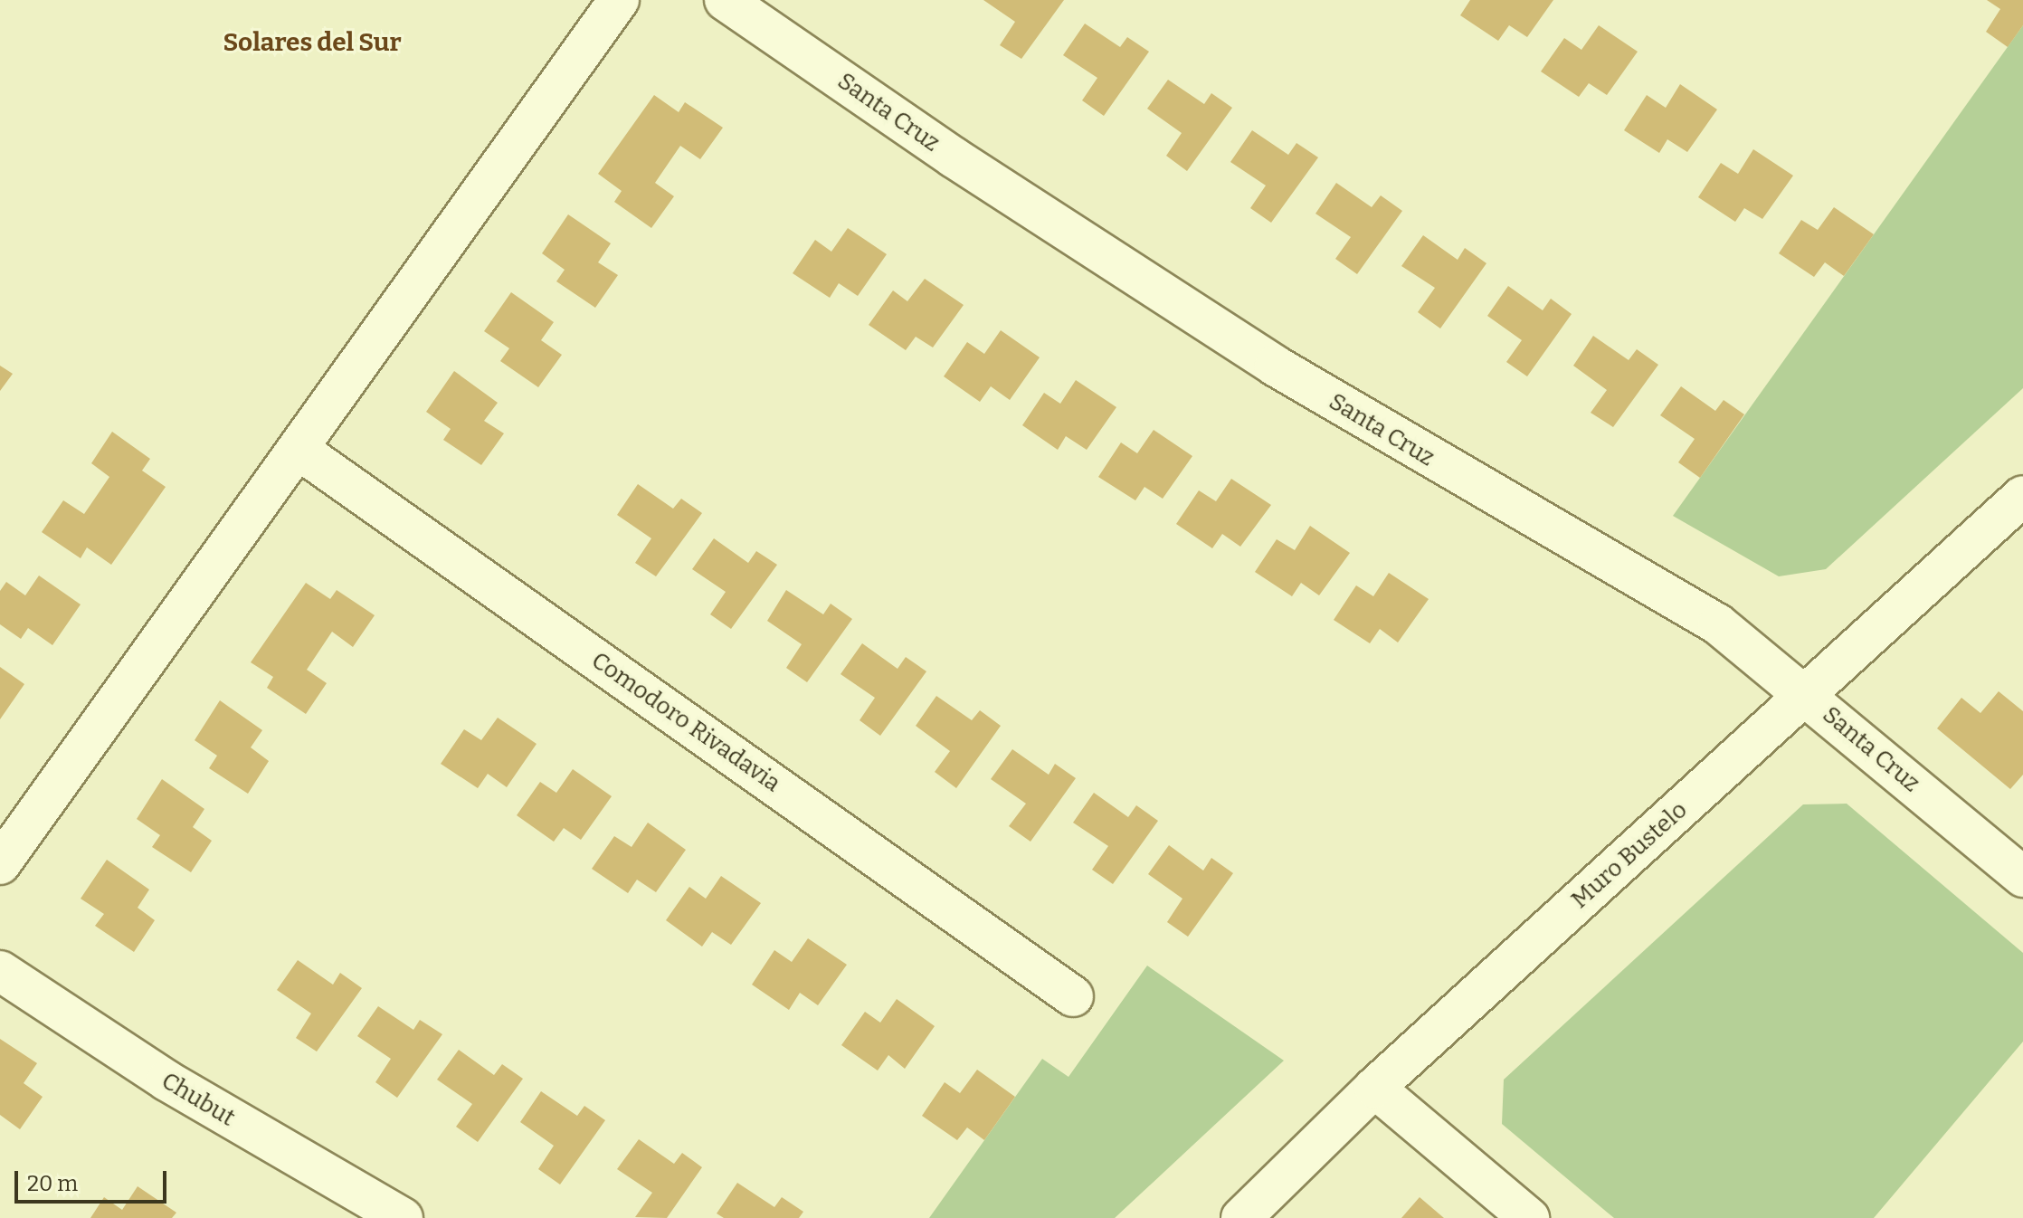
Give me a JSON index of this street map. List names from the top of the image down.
{
  "streets": {
    "street": [
      "Santa Cruz",
      "Comodoro Rivadavia",
      "Muro Bustelo",
      "Chubut"
    ]
  },
  "crossings": [
    ["Santa Cruz", "Muro Bustelo"]
  ],
  "districts": ["Solares del Sur"],
  "scale_bar": "20 m"
}
